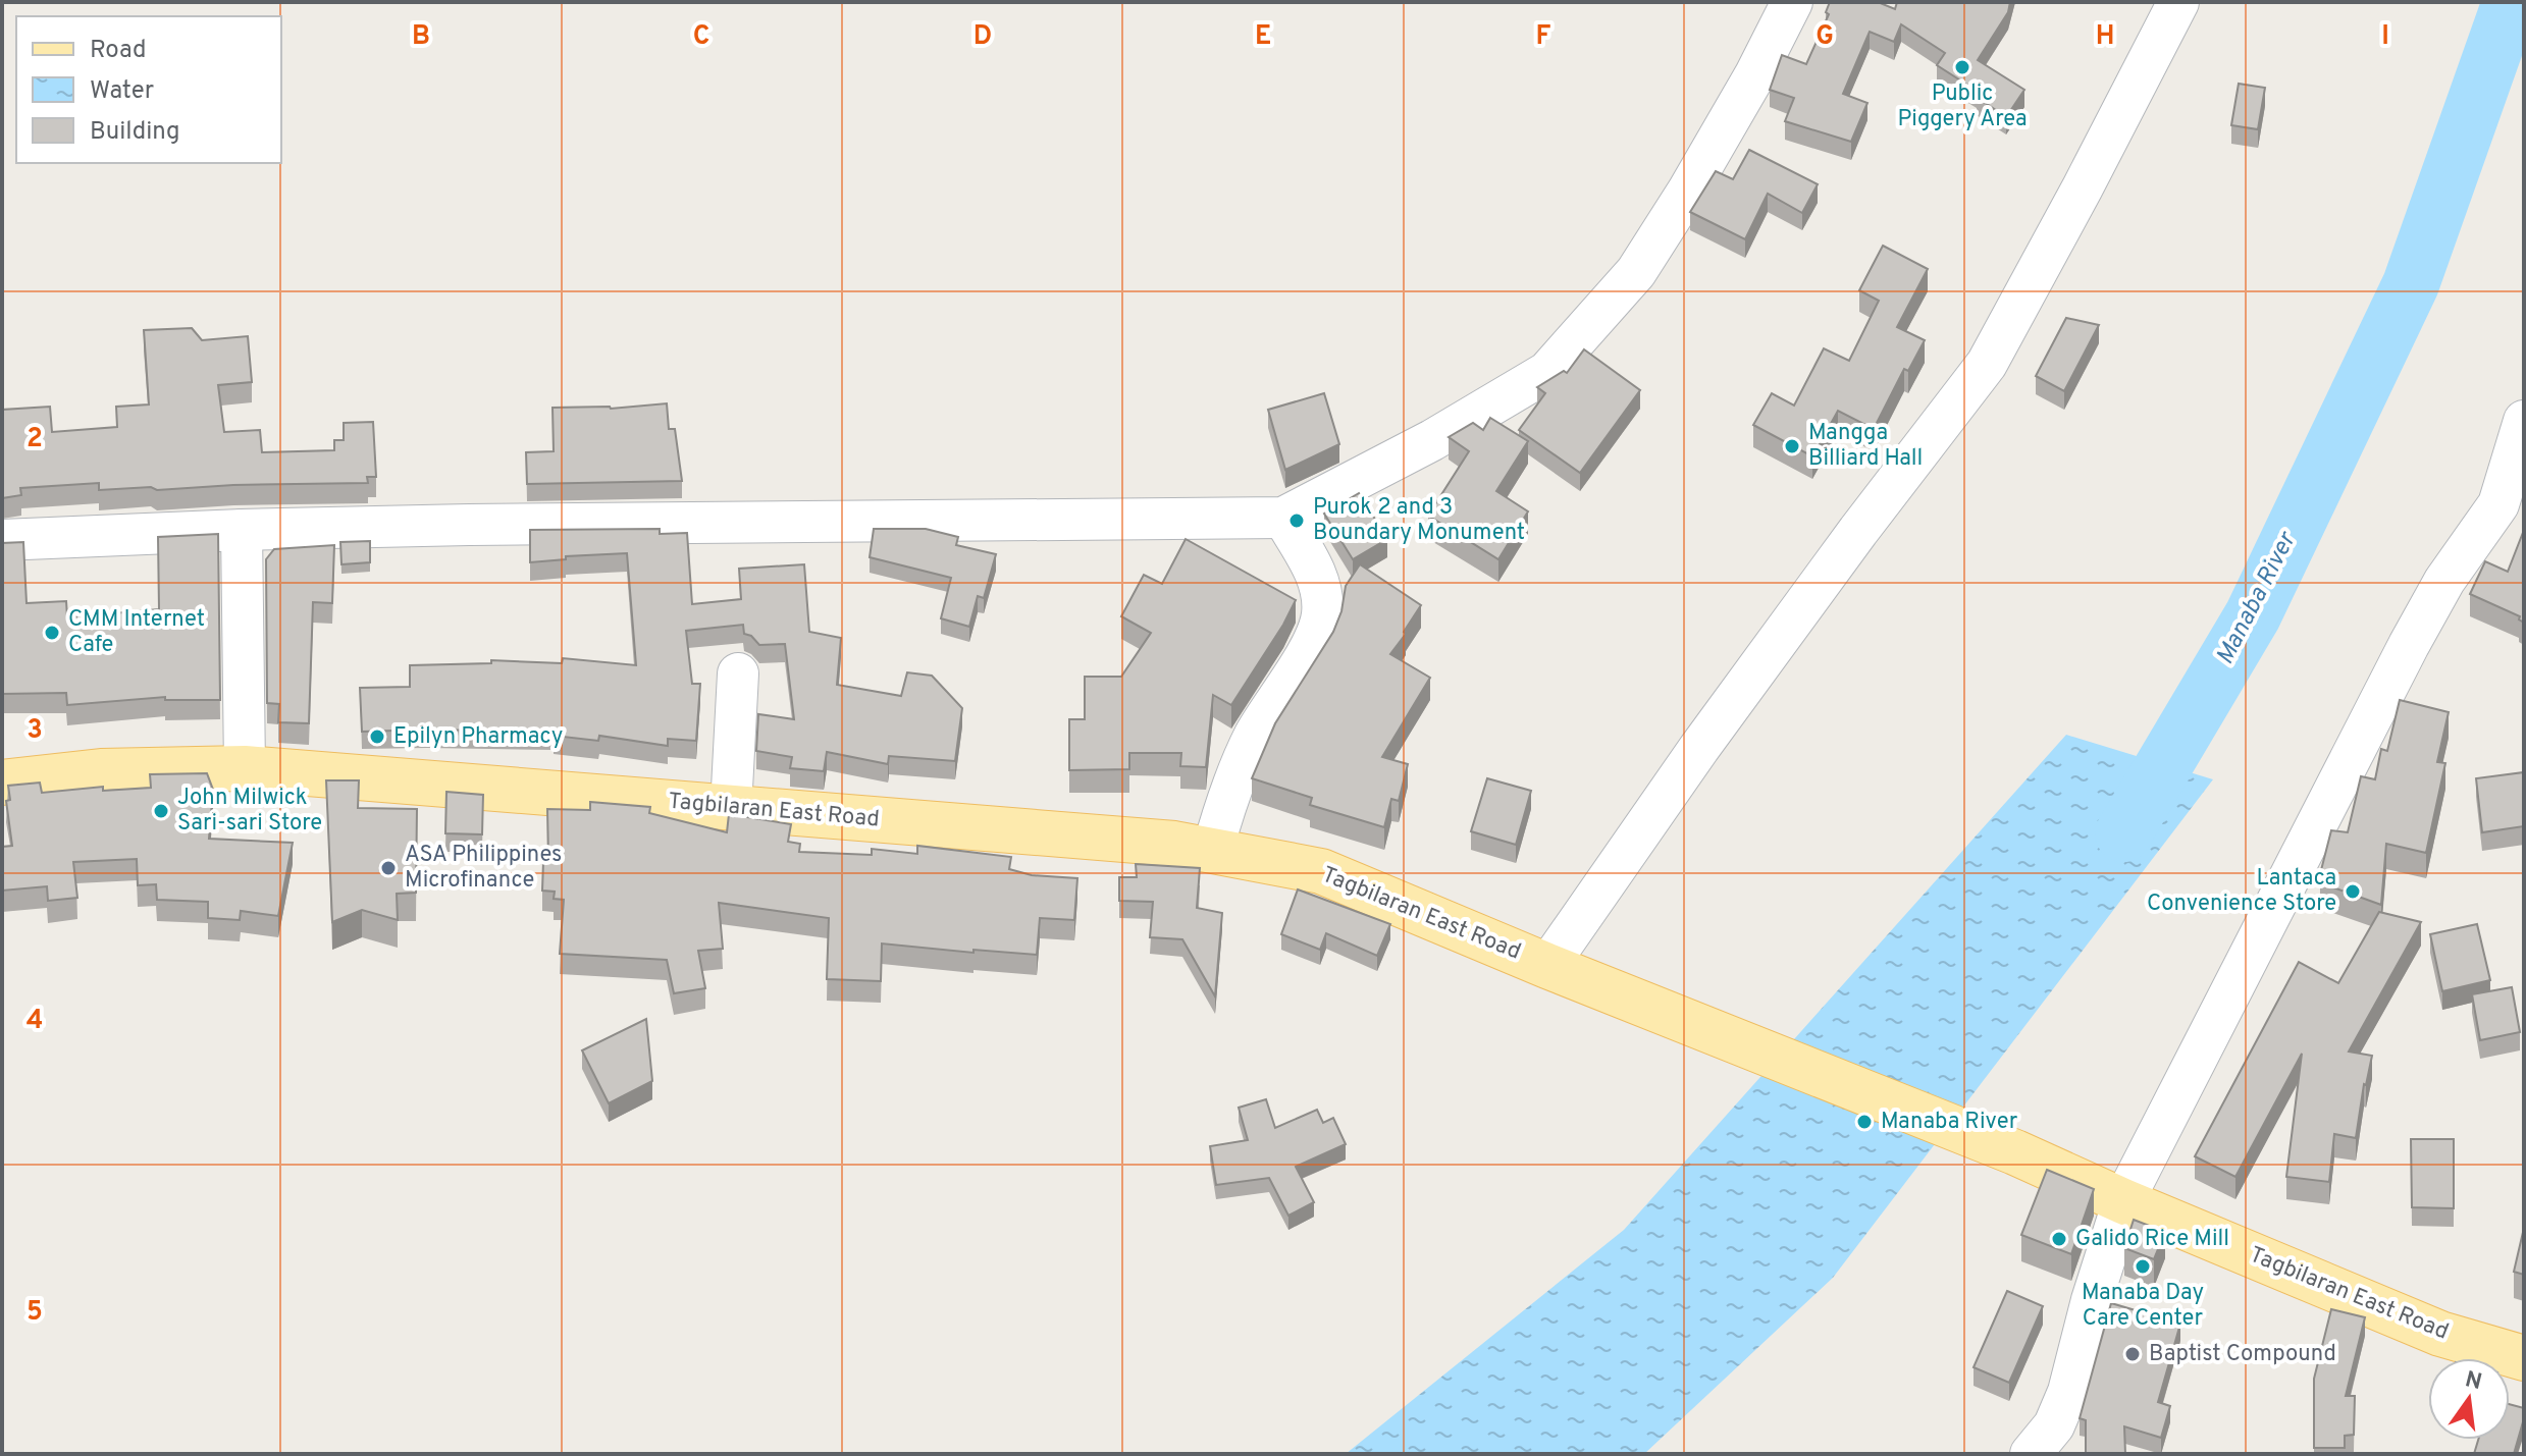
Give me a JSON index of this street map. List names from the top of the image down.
{
  "streets": {
    "main road": ["Tagbilaran East Road"]
  },
  "water": ["Manaba River"],
  "places": [
    "Public Piggery Area",
    "Mangga Billiard Hall",
    "Purok 2 and 3 Boundary Monument",
    "CMM Internet Cafe",
    "Epilyn Pharmacy",
    "John Milwick Sari-sari Store",
    "ASA Philippines Microfinance",
    "Lantaca Convenience Store",
    "Manaba River",
    "Galido Rice Mill",
    "Manaba Day Care Center",
    "Baptist Compound"
  ],
  "legend": ["Road", "Water", "Building"],
  "north": "top",
  "grid": {
    "columns": [
      "B",
      "C",
      "D",
      "E",
      "F",
      "G",
      "H",
      "I"
    ],
    "rows": [
      "2",
      "3",
      "4",
      "5"
    ]
  }
}
